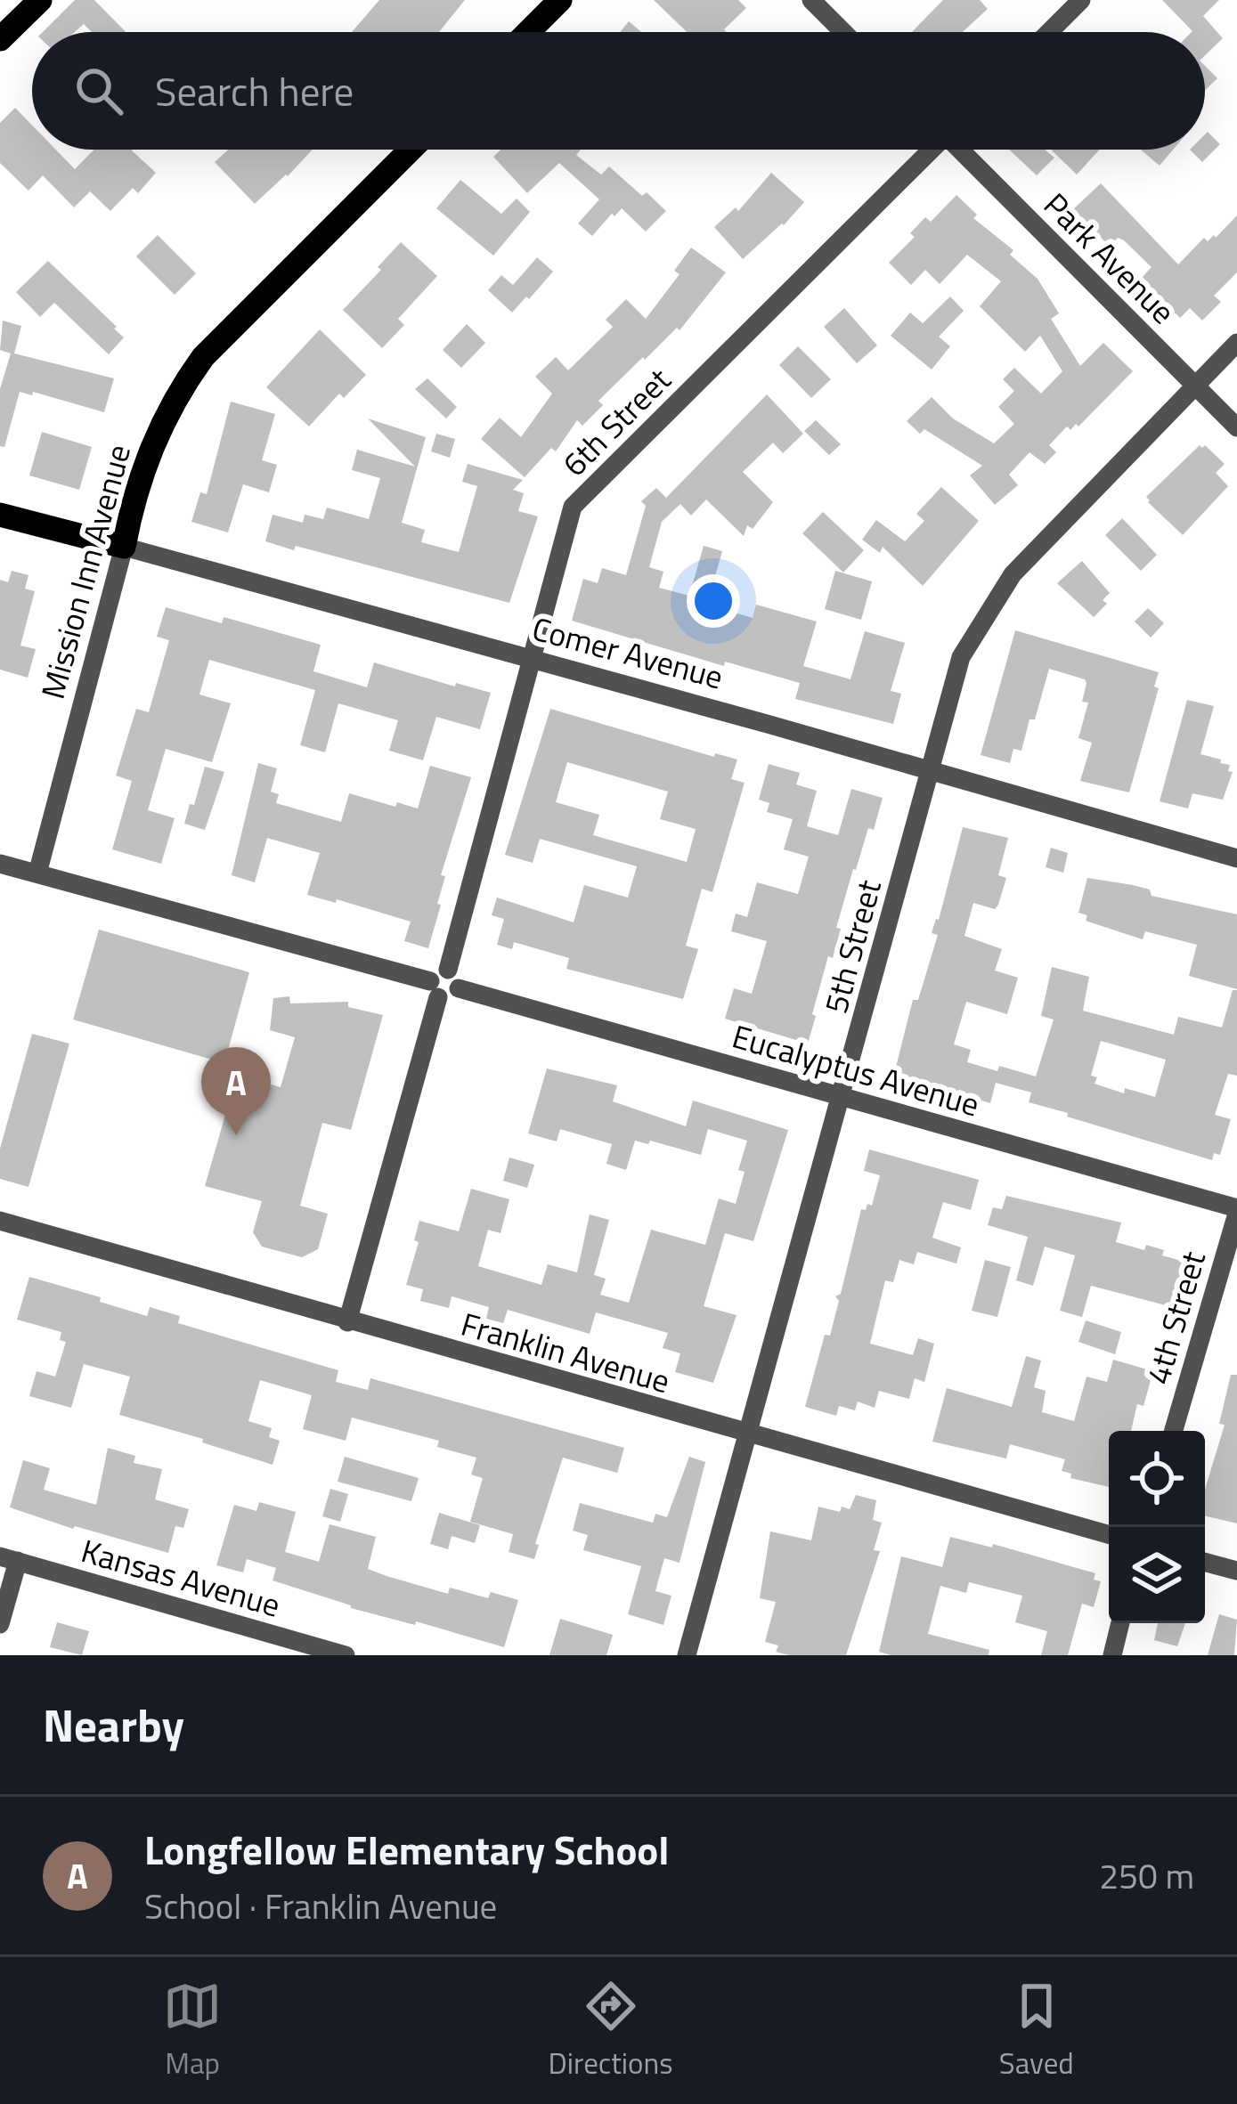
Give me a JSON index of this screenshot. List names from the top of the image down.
{
  "streets": {
    "main road": ["Mission Inn Avenue", "Comer Avenue"],
    "street": [
      "Park Avenue",
      "6th Street",
      "5th Street",
      "Eucalyptus Avenue",
      "4th Street",
      "Franklin Avenue",
      "Kansas Avenue"
    ]
  },
  "crossings": [
    ["Park Avenue", "5th Street"],
    ["6th Street", "Comer Avenue"],
    ["6th Street", "Eucalyptus Avenue"],
    ["Mission Inn Avenue", "Comer Avenue"],
    ["Comer Avenue", "5th Street"],
    ["5th Street", "Eucalyptus Avenue"],
    ["5th Street", "Franklin Avenue"],
    ["Eucalyptus Avenue", "4th Street"]
  ],
  "page": {
    "search": "Search here",
    "pins": "A",
    "heading": "Nearby",
    "list": [
      {
        "mark": "A",
        "name": "Longfellow Elementary School",
        "note": "School · Franklin Avenue",
        "value": "250 m"
      }
    ],
    "nav": ["Map", "Directions", "Saved"]
  }
}
